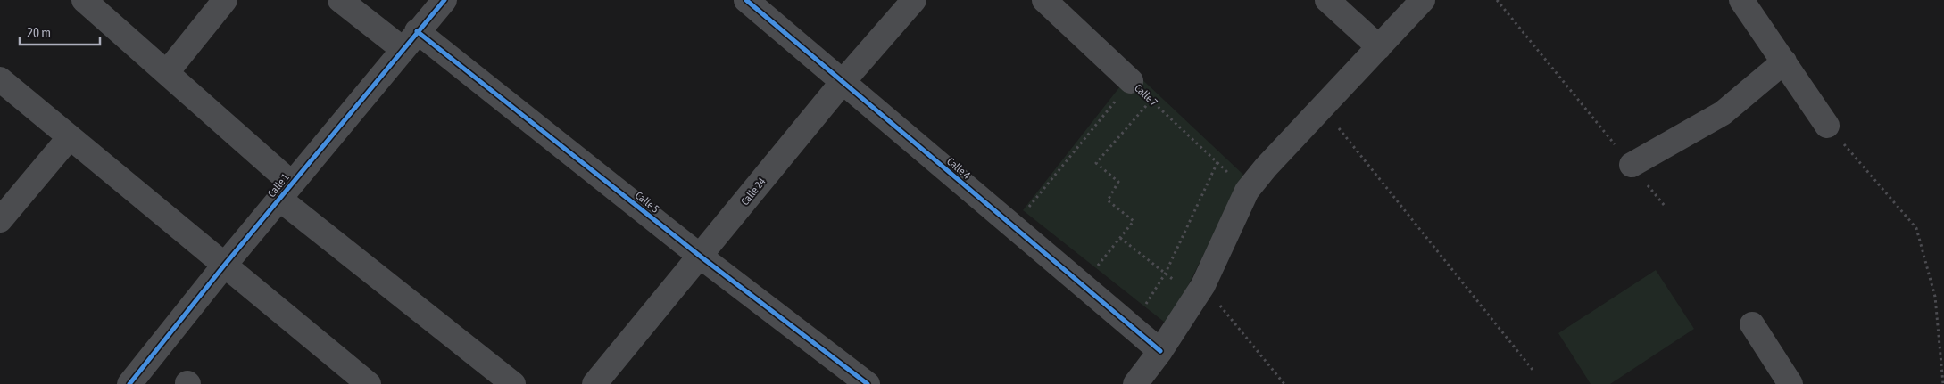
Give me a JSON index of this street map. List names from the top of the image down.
{
  "streets": {
    "street": [
      "Calle 7",
      "Calle 4",
      "Calle 1",
      "Calle 24",
      "Calle 5"
    ]
  },
  "crossings": [
    ["Calle 4", "Calle 24"],
    ["Calle 1", "Calle 5"],
    ["Calle 24", "Calle 5"]
  ],
  "scale_bar": "20 m"
}
